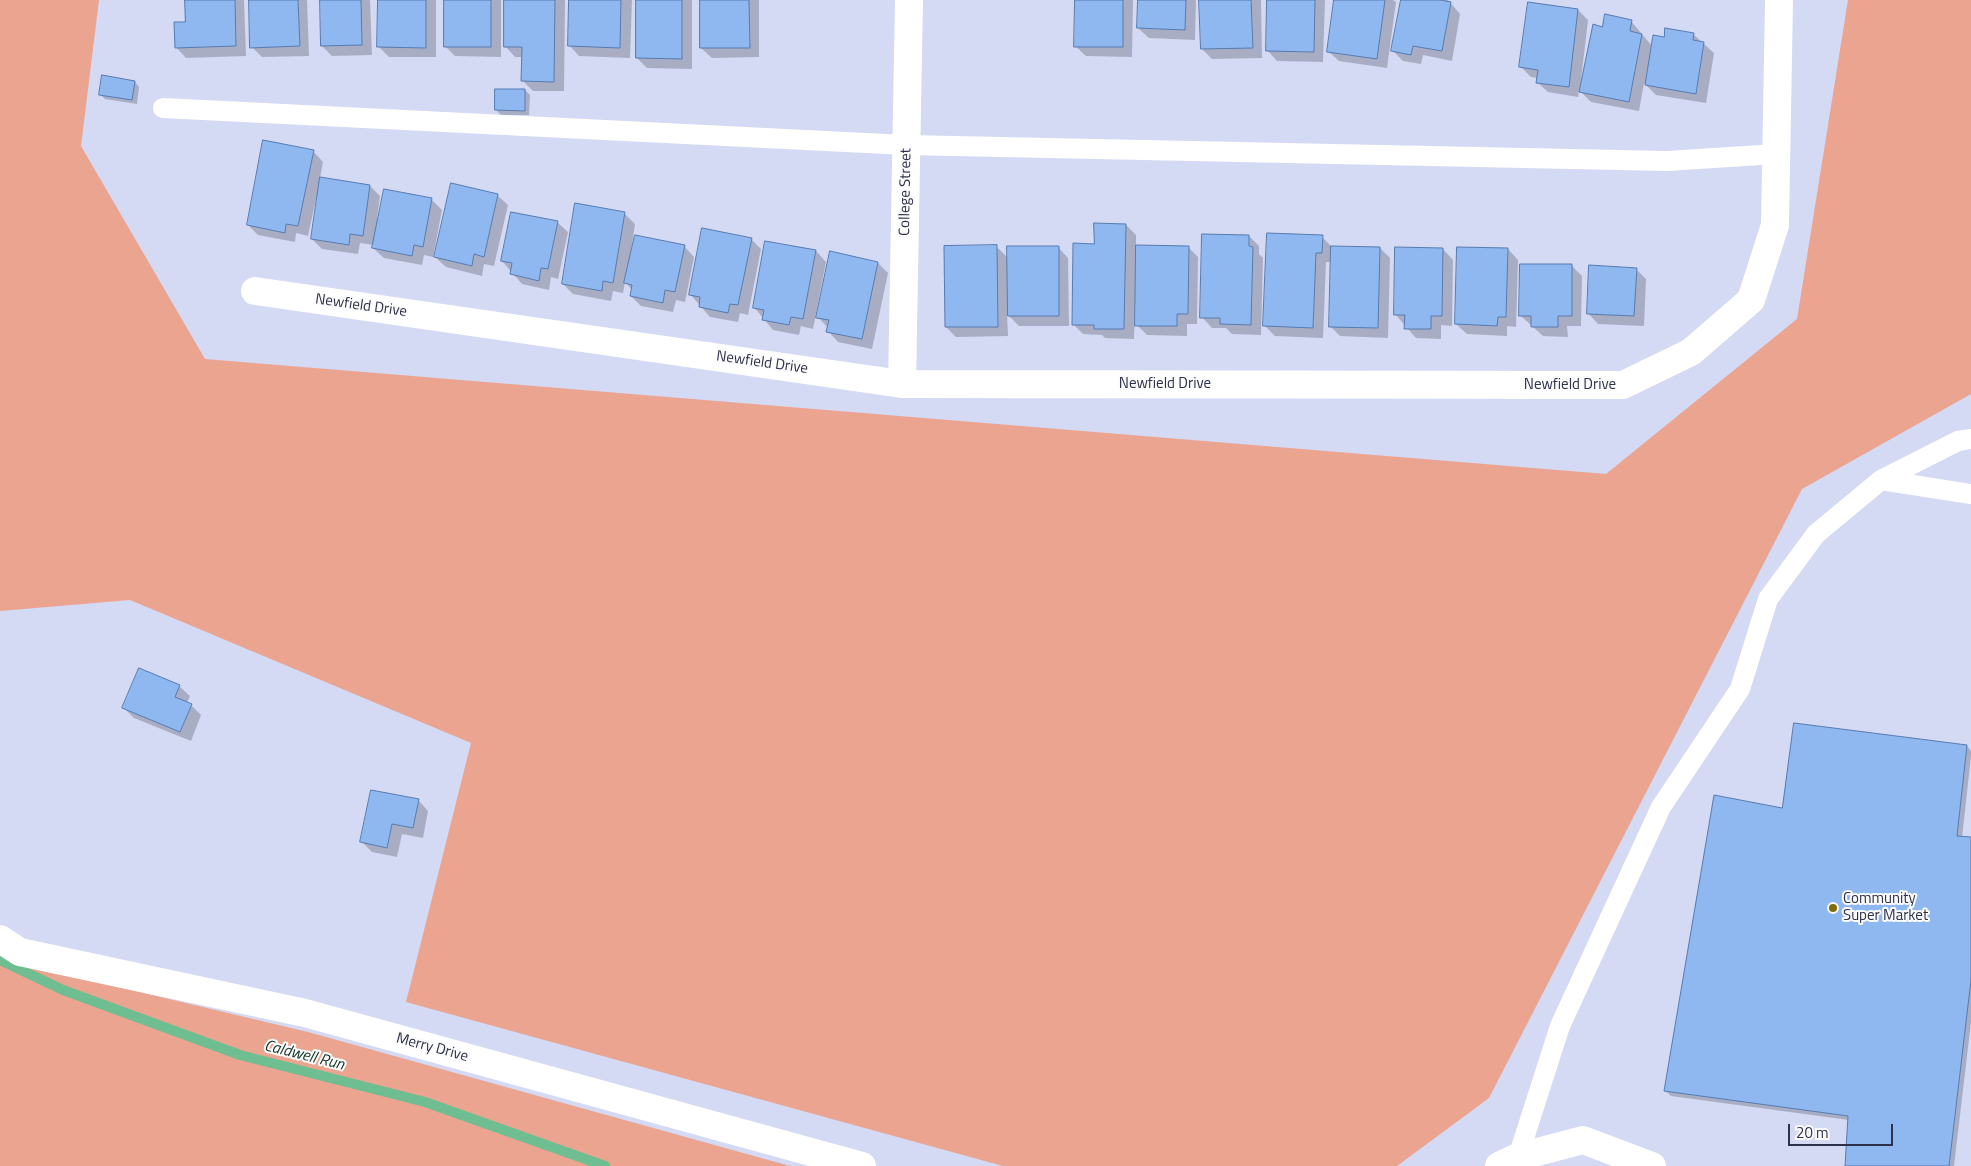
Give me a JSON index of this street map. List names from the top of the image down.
{
  "streets": {
    "street": ["College Street", "Newfield Drive", "Merry Drive"]
  },
  "crossings": [
    ["College Street", "Newfield Drive"]
  ],
  "water": ["Caldwell Run"],
  "places": ["Community Super Market"],
  "scale_bar": "20 m"
}
